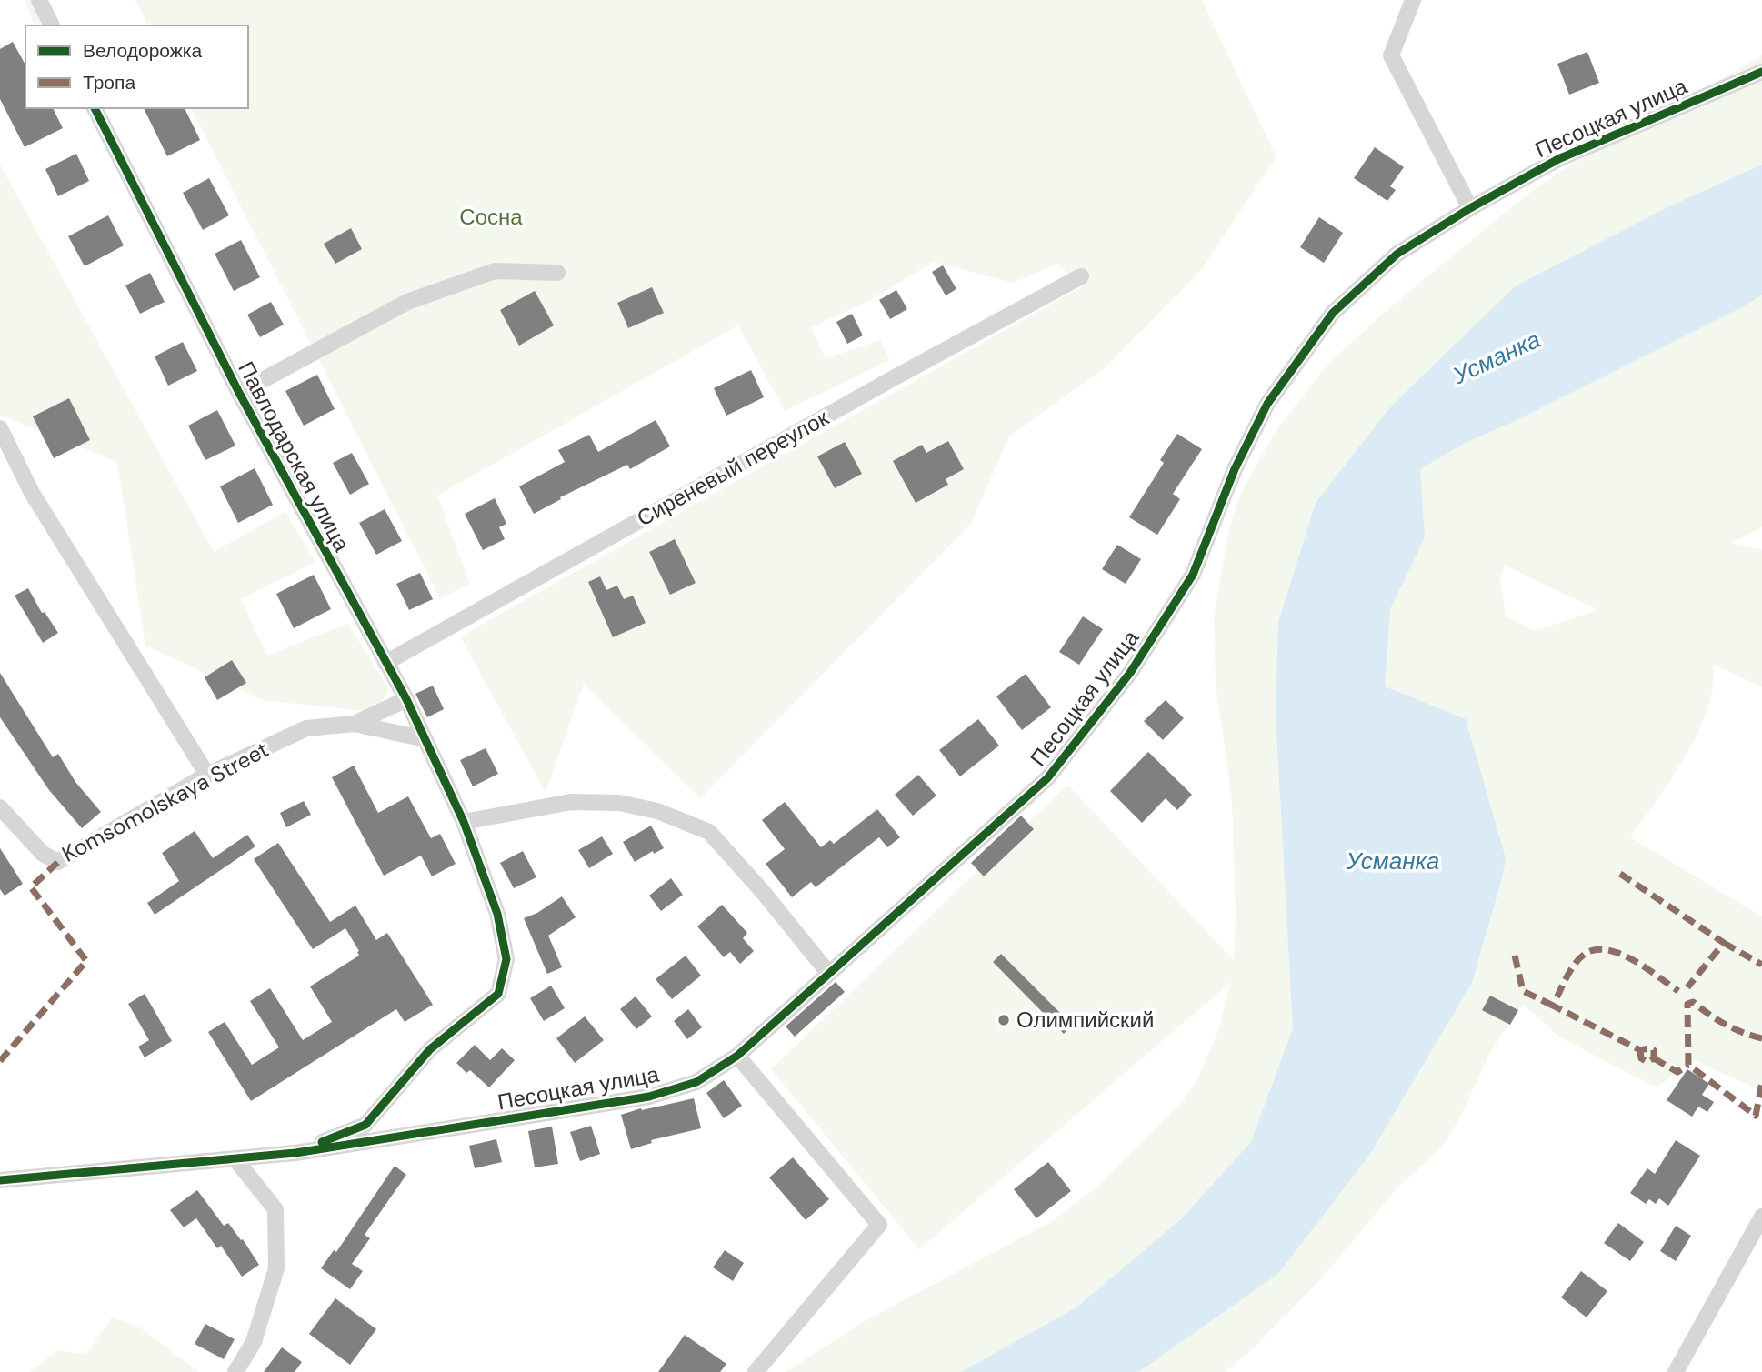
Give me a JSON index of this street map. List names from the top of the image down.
{
  "streets": {
    "street": [
      "Песоцкая улица",
      "Павлодарская улица",
      "Сиреневый переулок",
      "Komsomolskaya Street"
    ]
  },
  "crossings": [
    ["Песоцкая улица", "Павлодарская улица"],
    ["Павлодарская улица", "Сиреневый переулок"],
    ["Павлодарская улица", "Komsomolskaya Street"]
  ],
  "water": ["Усманка"],
  "parks": ["Сосна"],
  "places": ["Олимпийский"],
  "legend": ["Велодорожка", "Тропа"]
}
